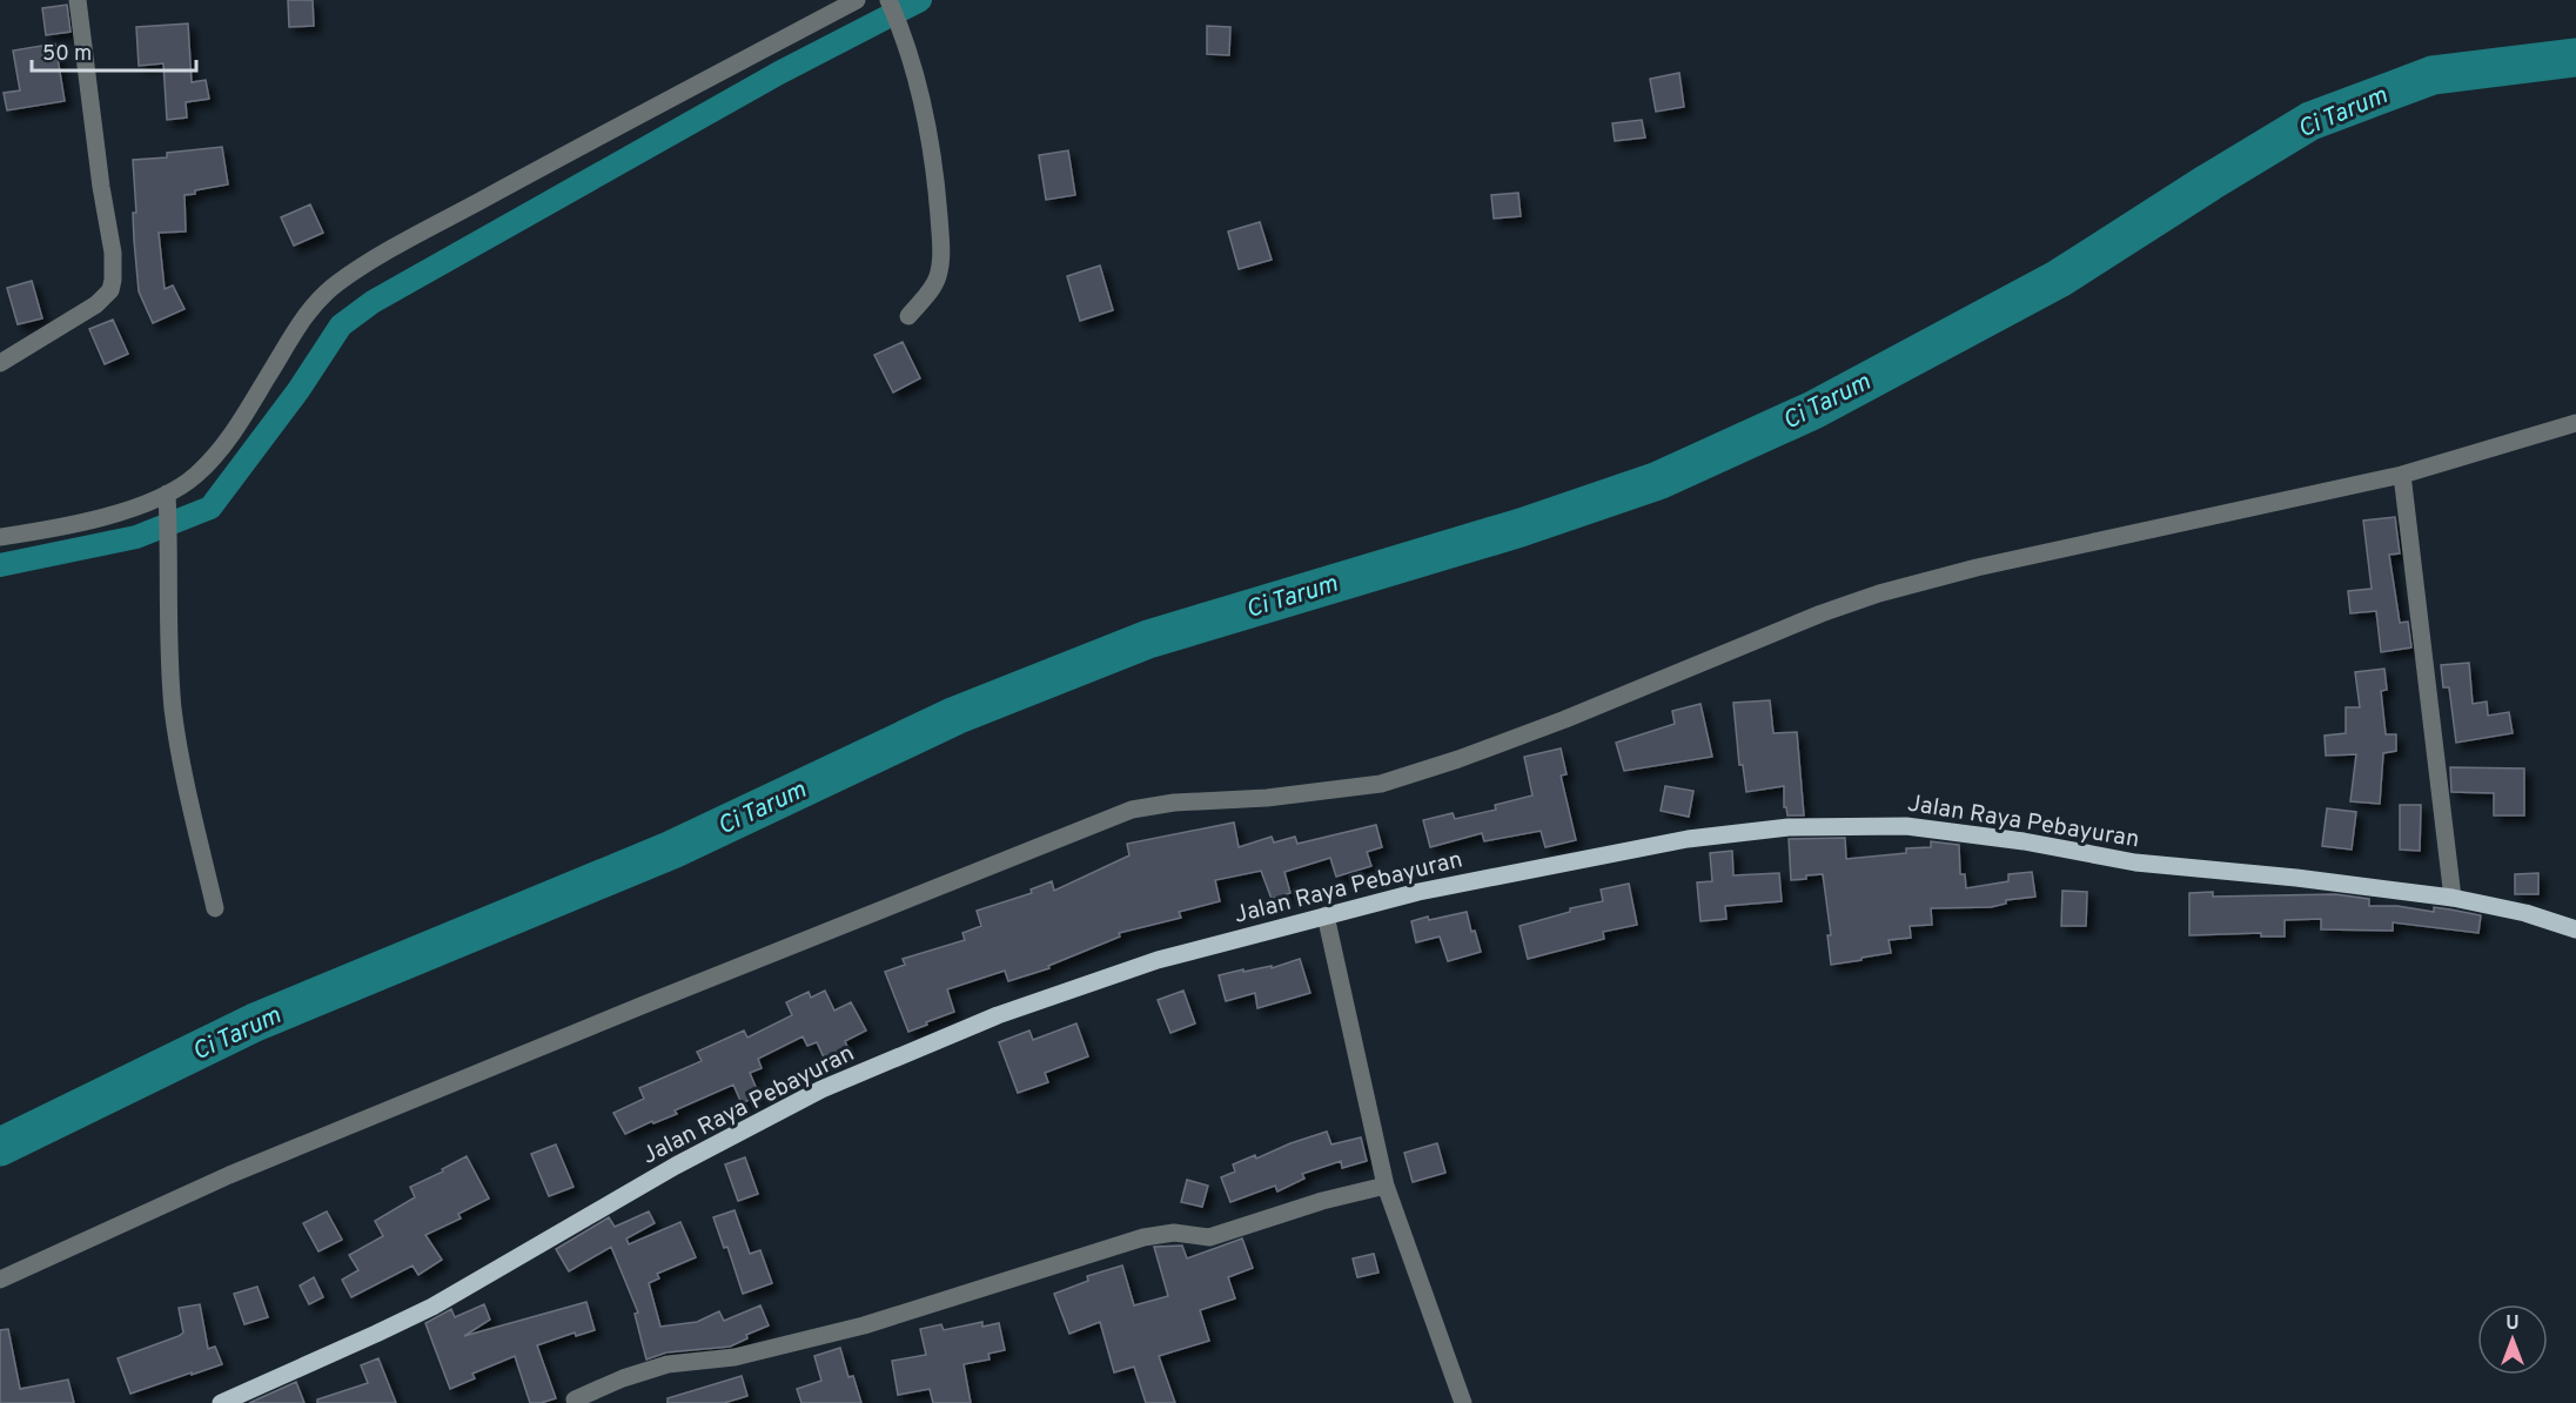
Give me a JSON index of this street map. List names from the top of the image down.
{
  "streets": {
    "main road": ["Jalan Raya Pebayuran"]
  },
  "water": ["Ci Tarum"],
  "scale_bar": "50 m",
  "north": "top"
}
